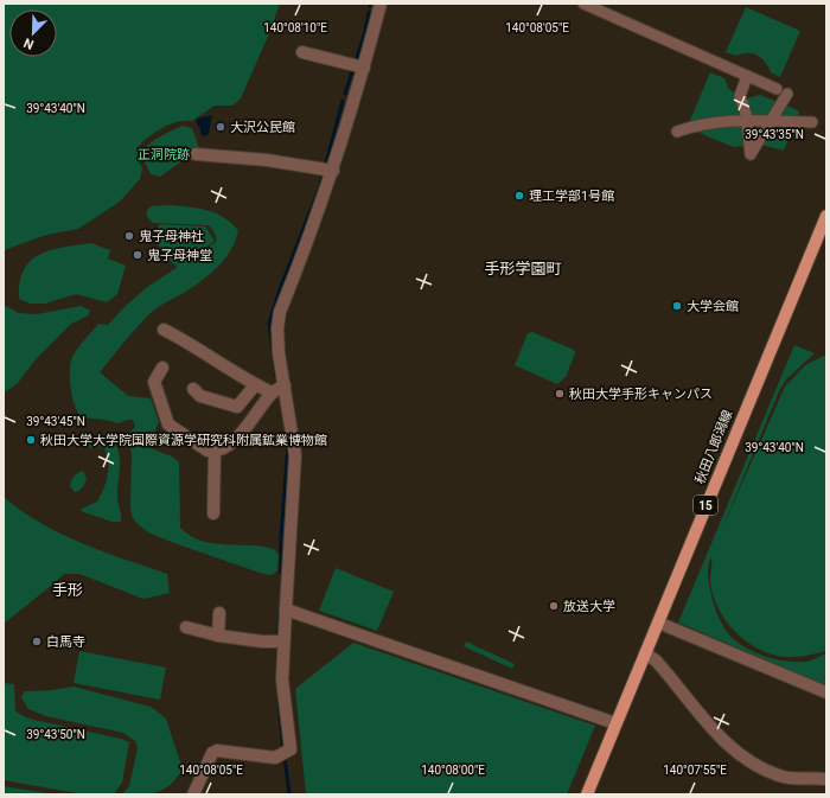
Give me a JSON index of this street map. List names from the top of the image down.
{
  "streets": {
    "main road": ["秋田八郎潟線", "15"]
  },
  "districts": ["手形学園町", "手形"],
  "parks": ["正洞院跡"],
  "places": [
    "大沢公民館",
    "理工学部1号館",
    "鬼子母神社",
    "鬼子母神堂",
    "大学会館",
    "秋田大学手形キャンパス",
    "秋田大学大学院国際資源学研究科附属鉱業博物館",
    "放送大学",
    "白馬寺"
  ],
  "north": "bottom left",
  "coordinates": [
    "140°08'10\"E",
    "140°08'05\"E",
    "39°43'40\"N",
    "39°43'35\"N",
    "39°43'45\"N",
    "39°43'50\"N",
    "140°08'00\"E",
    "140°07'55\"E"
  ]
}
